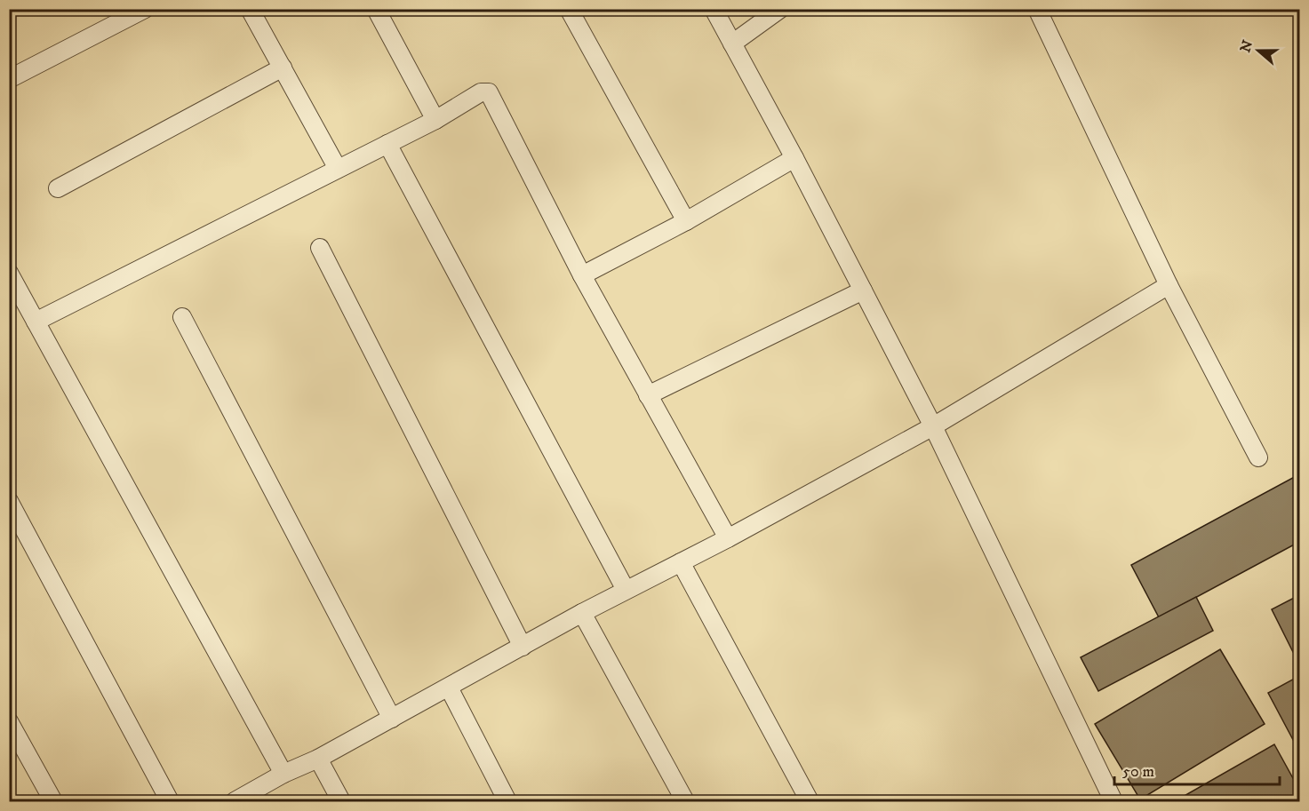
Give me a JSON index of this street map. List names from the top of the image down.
{
  "scale_bar": "50 m",
  "north": "left"
}
